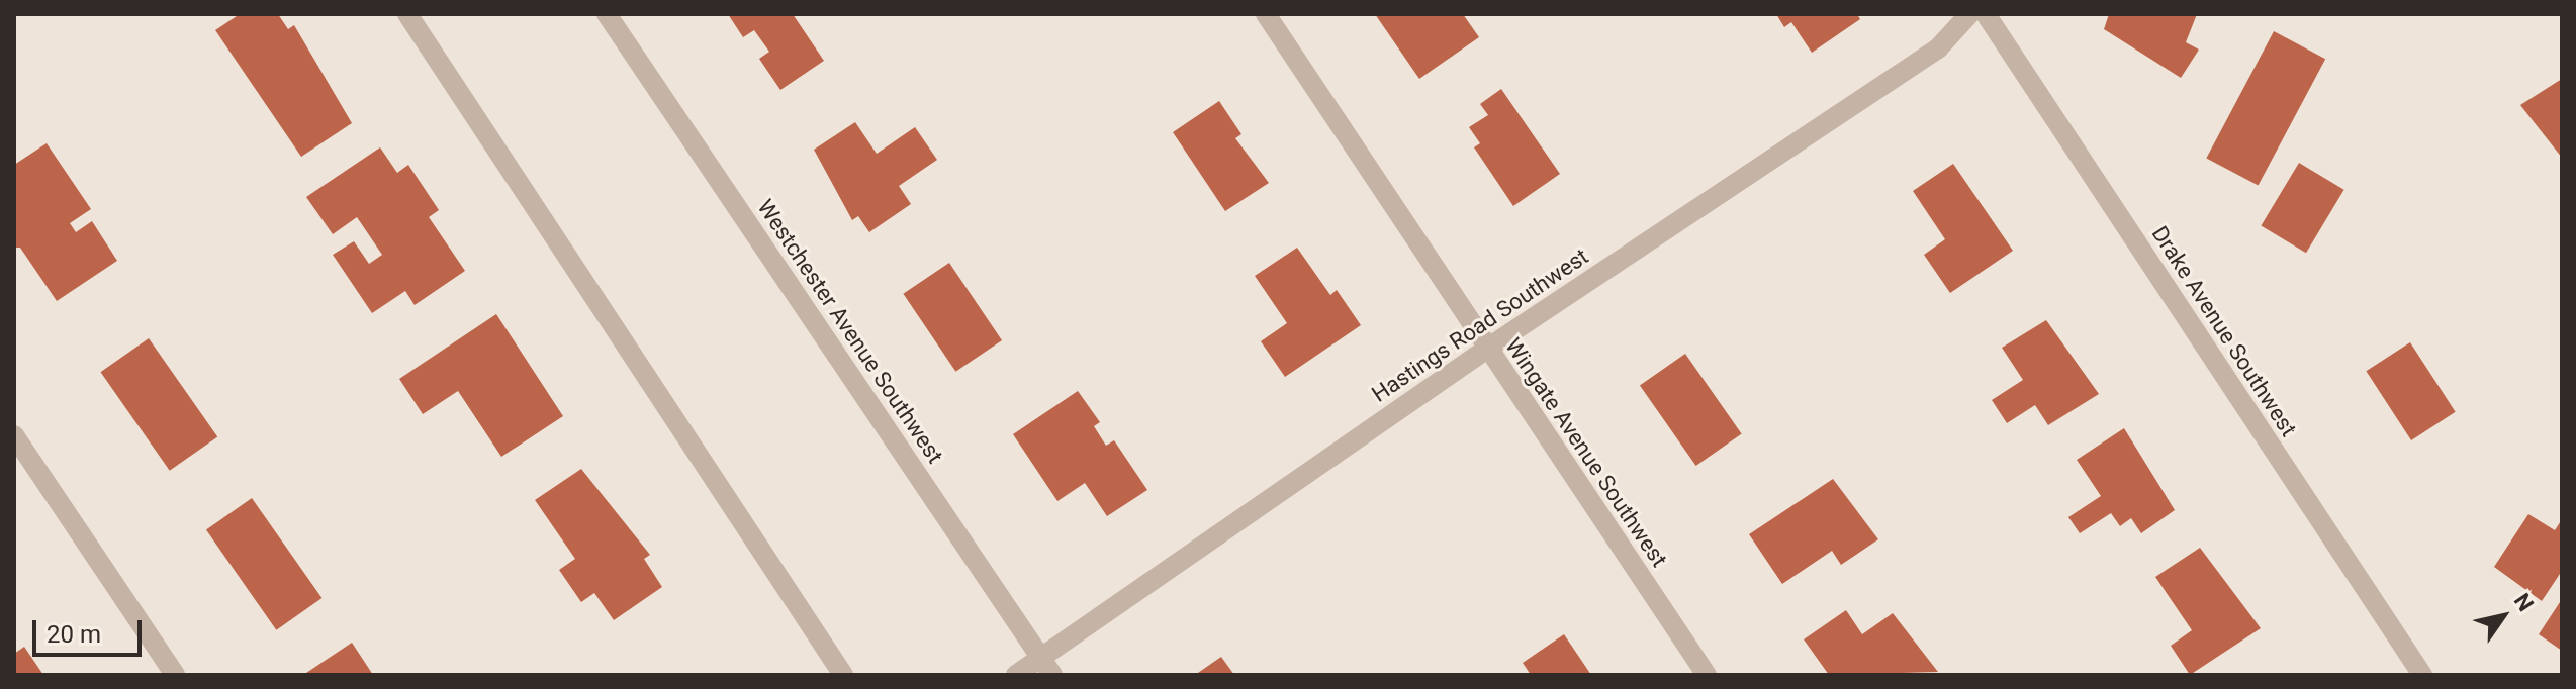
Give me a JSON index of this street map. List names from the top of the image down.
{
  "streets": {
    "street": [
      "Hastings Road Southwest",
      "Westchester Avenue Southwest",
      "Drake Avenue Southwest",
      "Wingate Avenue Southwest"
    ]
  },
  "crossings": [
    ["Hastings Road Southwest", "Westchester Avenue Southwest"],
    ["Hastings Road Southwest", "Wingate Avenue Southwest"]
  ],
  "scale_bar": "20 m",
  "north": "top right"
}
